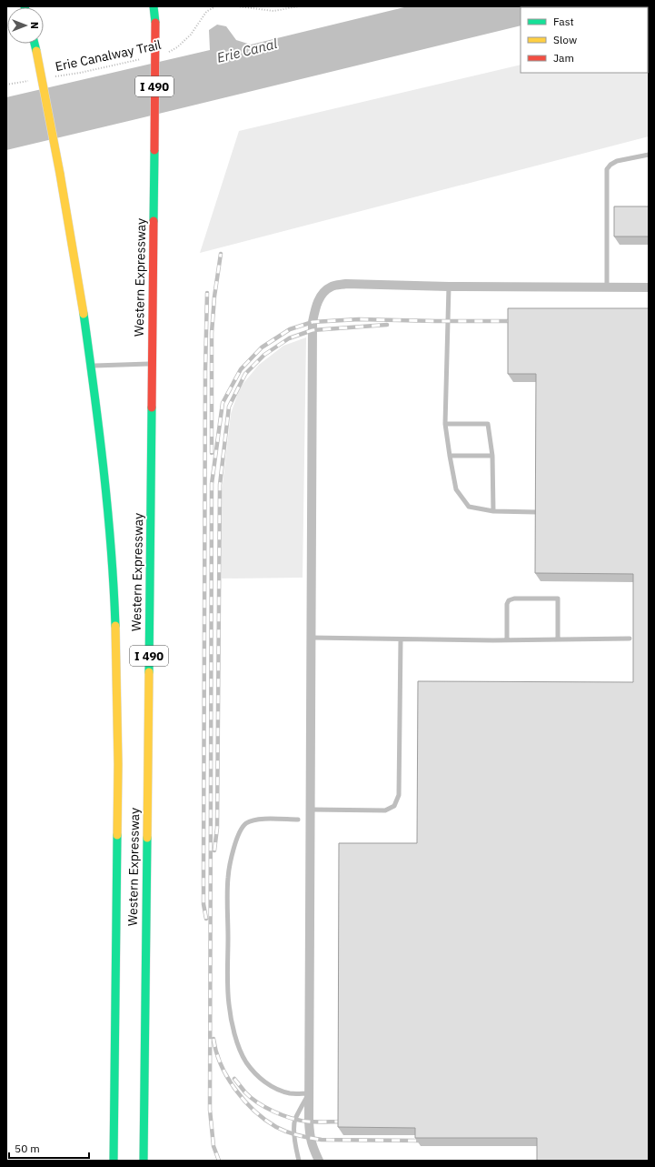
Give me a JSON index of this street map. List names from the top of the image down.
{
  "streets": {
    "highway": ["I 490", "Western Expressway"],
    "path": ["Erie Canalway Trail"]
  },
  "water": ["Erie Canal"],
  "legend": ["Fast", "Slow", "Jam"],
  "scale_bar": "50 m",
  "north": "right"
}
